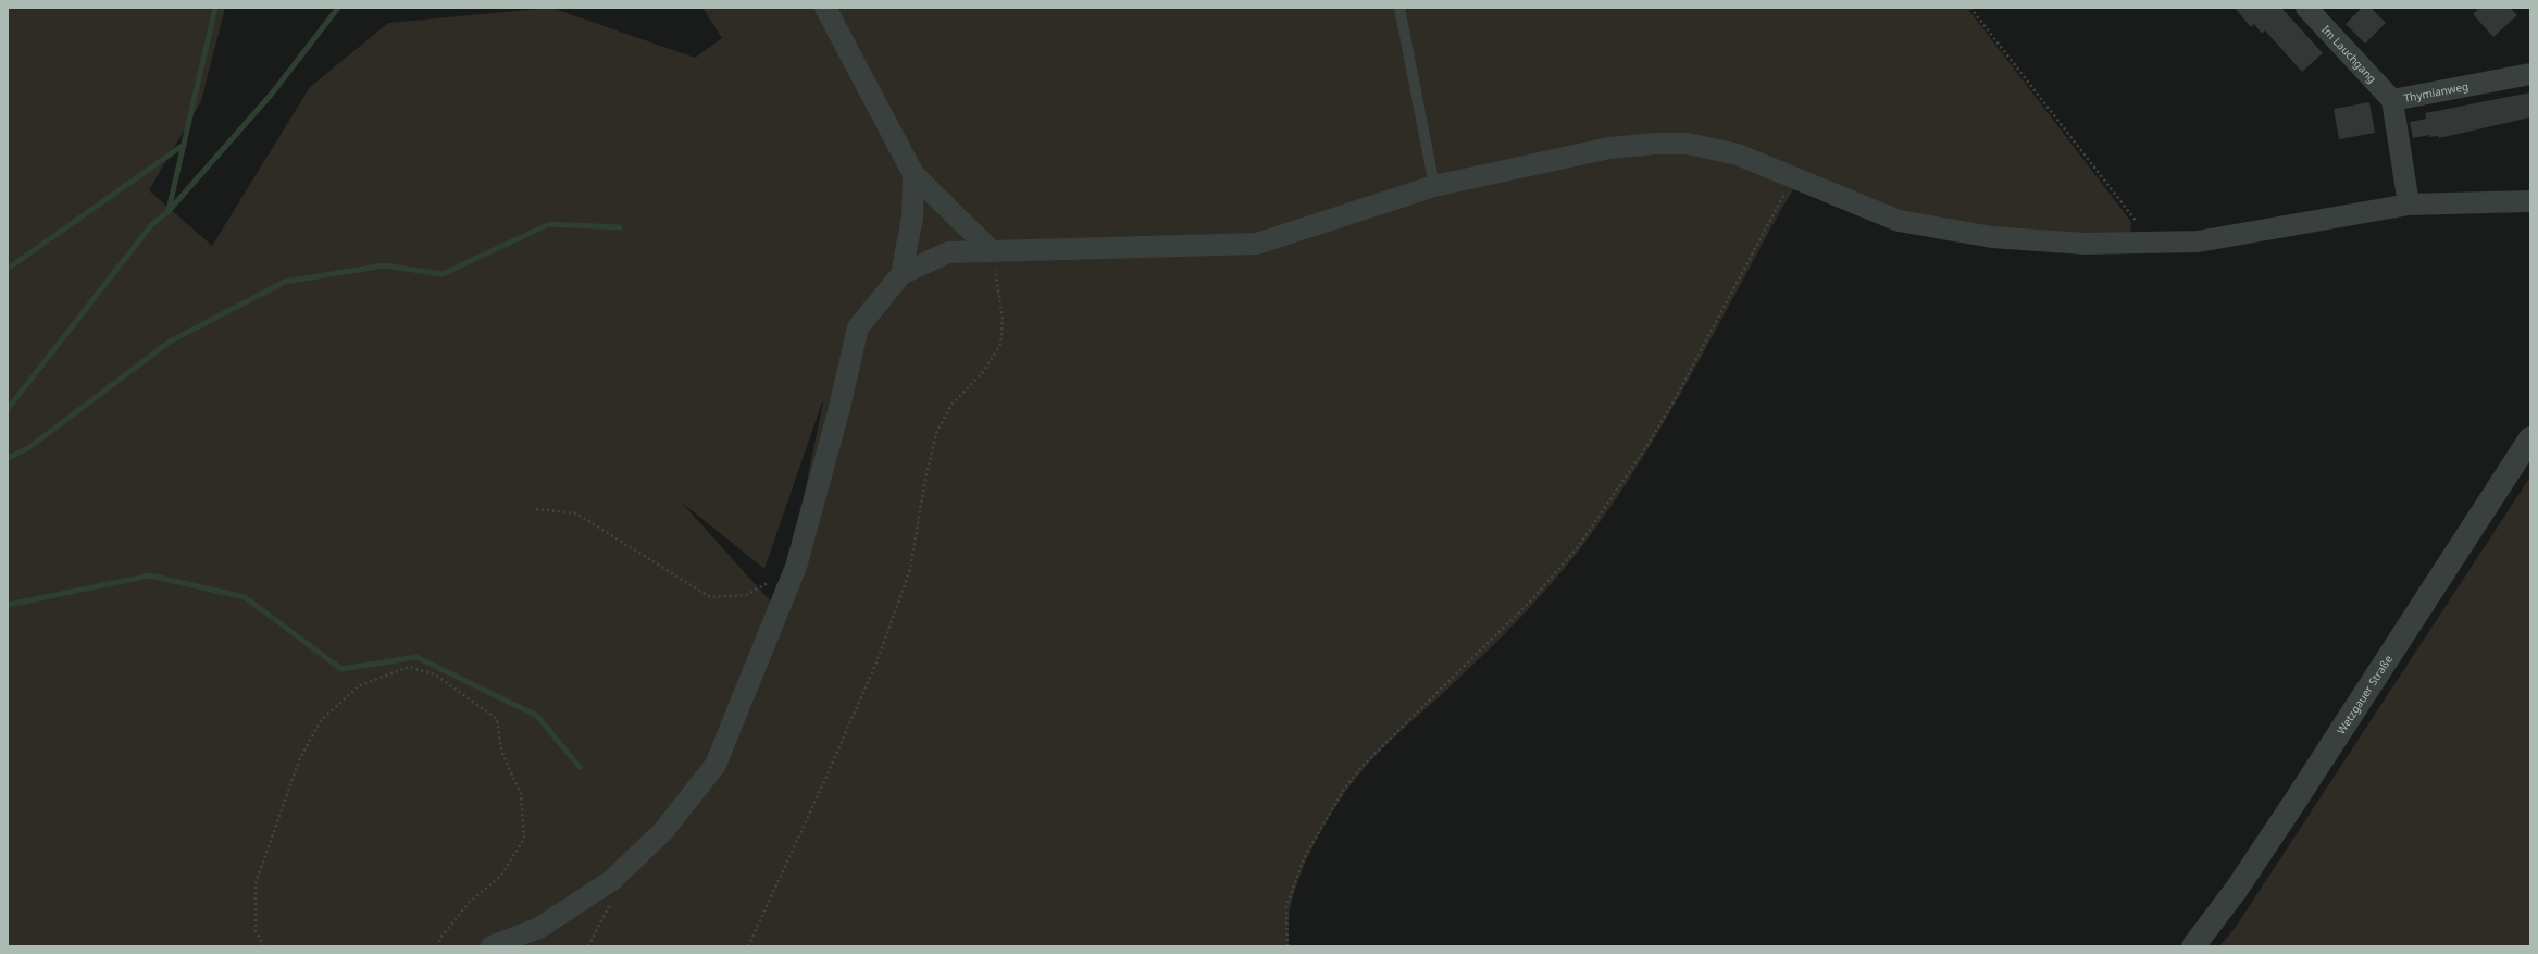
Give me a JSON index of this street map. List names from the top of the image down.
{
  "streets": {
    "street": ["Im Lauchgang", "Thymianweg", "Wetzgauer Straße"]
  },
  "crossings": [
    ["Im Lauchgang", "Thymianweg"]
  ]
}
